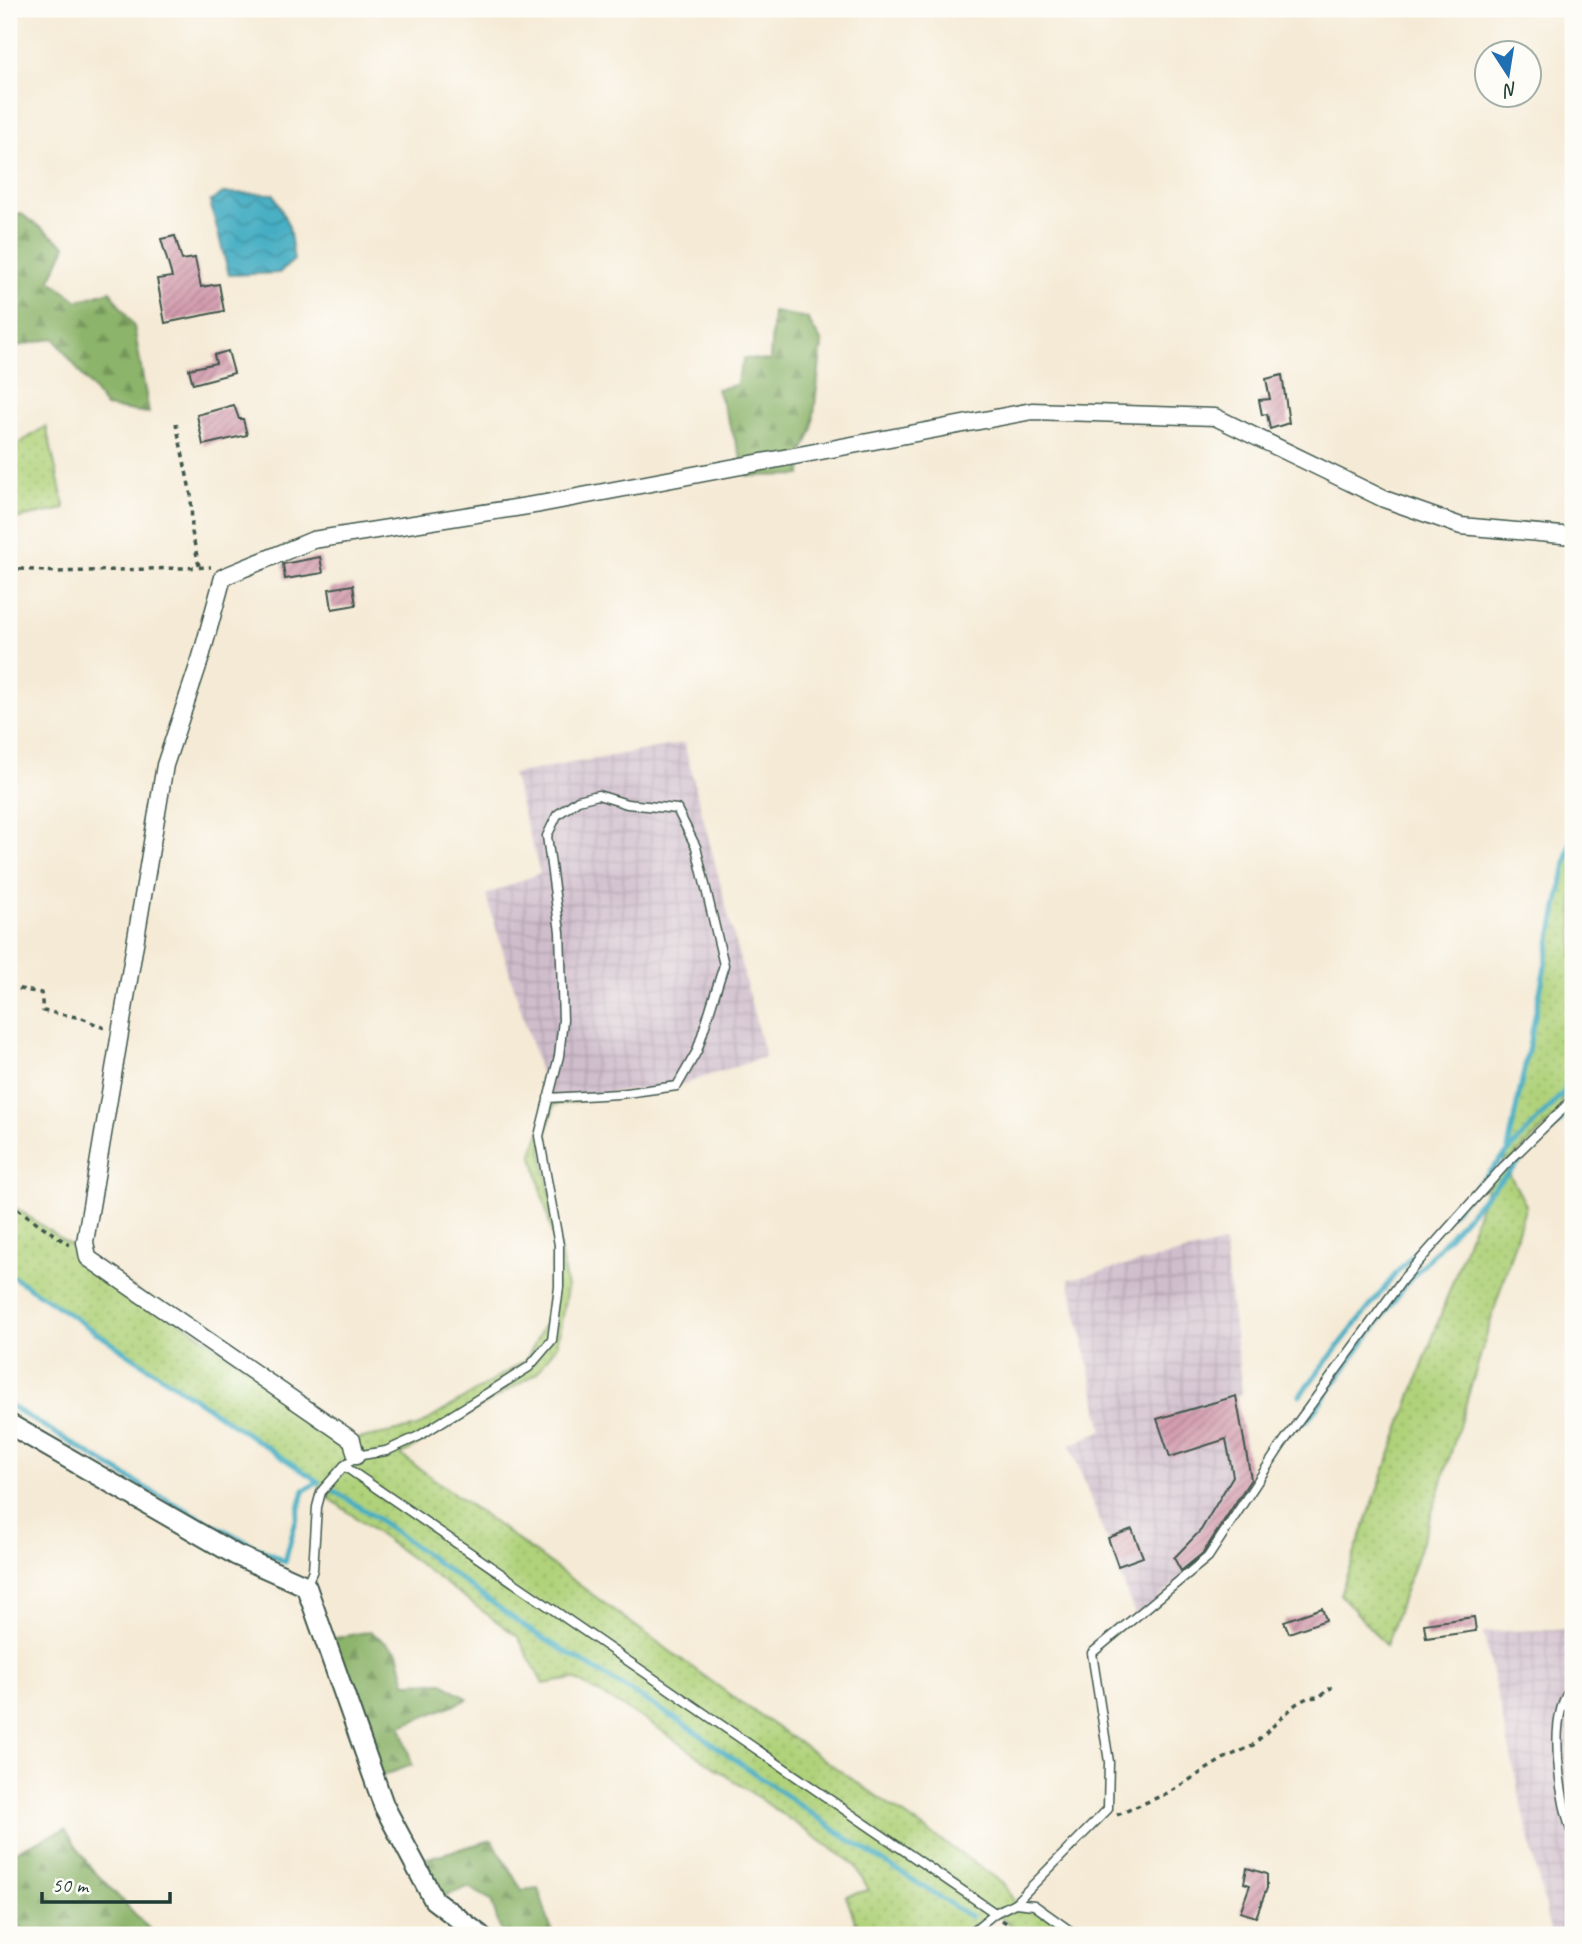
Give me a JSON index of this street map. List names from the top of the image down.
{
  "scale_bar": "50 m",
  "north": "bottom"
}
